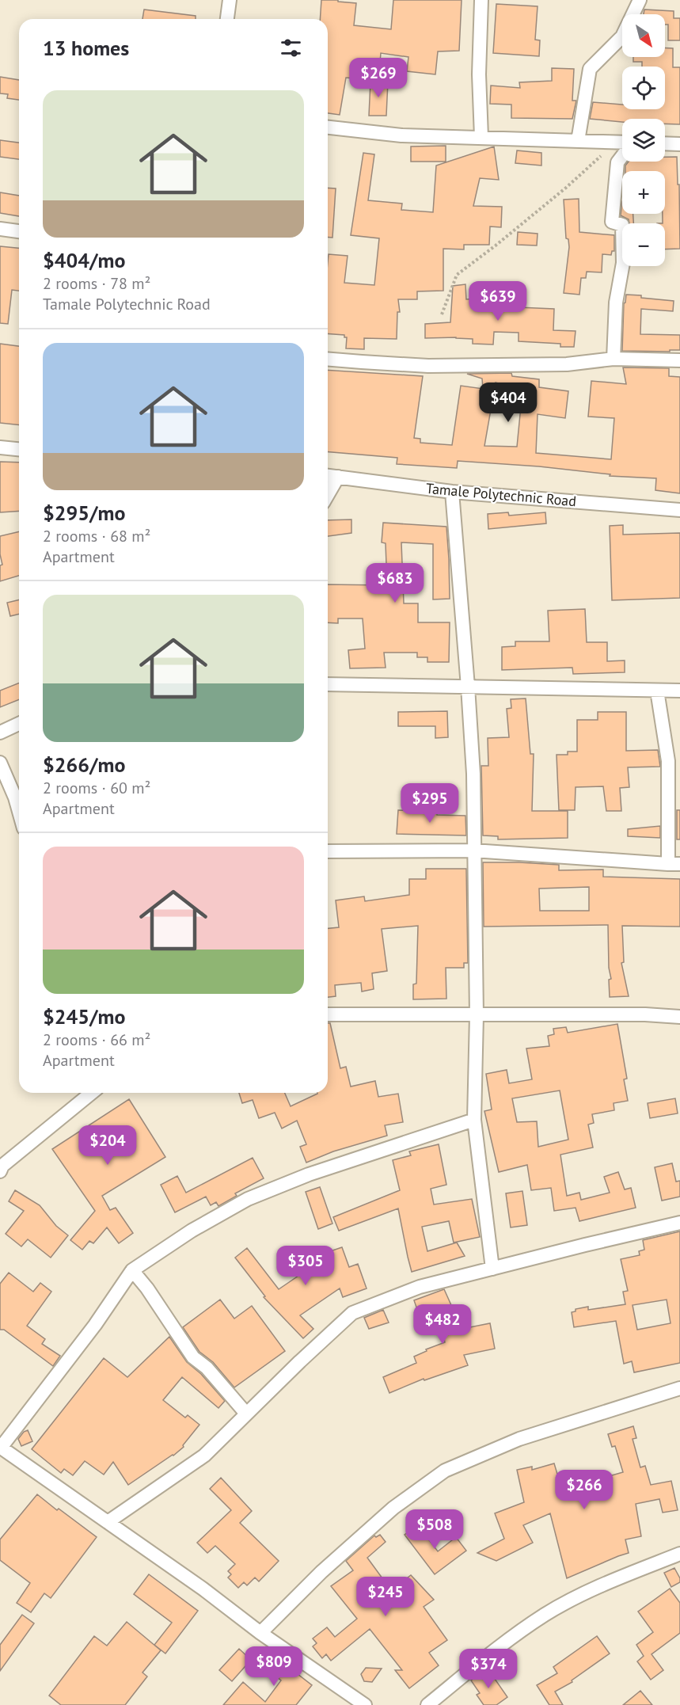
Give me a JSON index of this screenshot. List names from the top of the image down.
{
  "streets": {
    "street": ["Tamale Polytechnic Road"]
  },
  "north": "bottom right",
  "page": {
    "map_buttons": ["+", "−"],
    "heading": "13 homes",
    "price": [
      "$269",
      "$639",
      "$404",
      "$683",
      "$295",
      "$204",
      "$305",
      "$482",
      "$266",
      "$508",
      "$245",
      "$809",
      "$374"
    ],
    "list": [
      {
        "name": "$404/mo",
        "note": "2 rooms · 78 m² · Tamale Polytechnic Road"
      },
      {
        "name": "$295/mo",
        "note": "2 rooms · 68 m² · Apartment"
      },
      {
        "name": "$266/mo",
        "note": "2 rooms · 60 m² · Apartment"
      },
      {
        "name": "$245/mo",
        "note": "2 rooms · 66 m² · Apartment"
      }
    ]
  }
}
